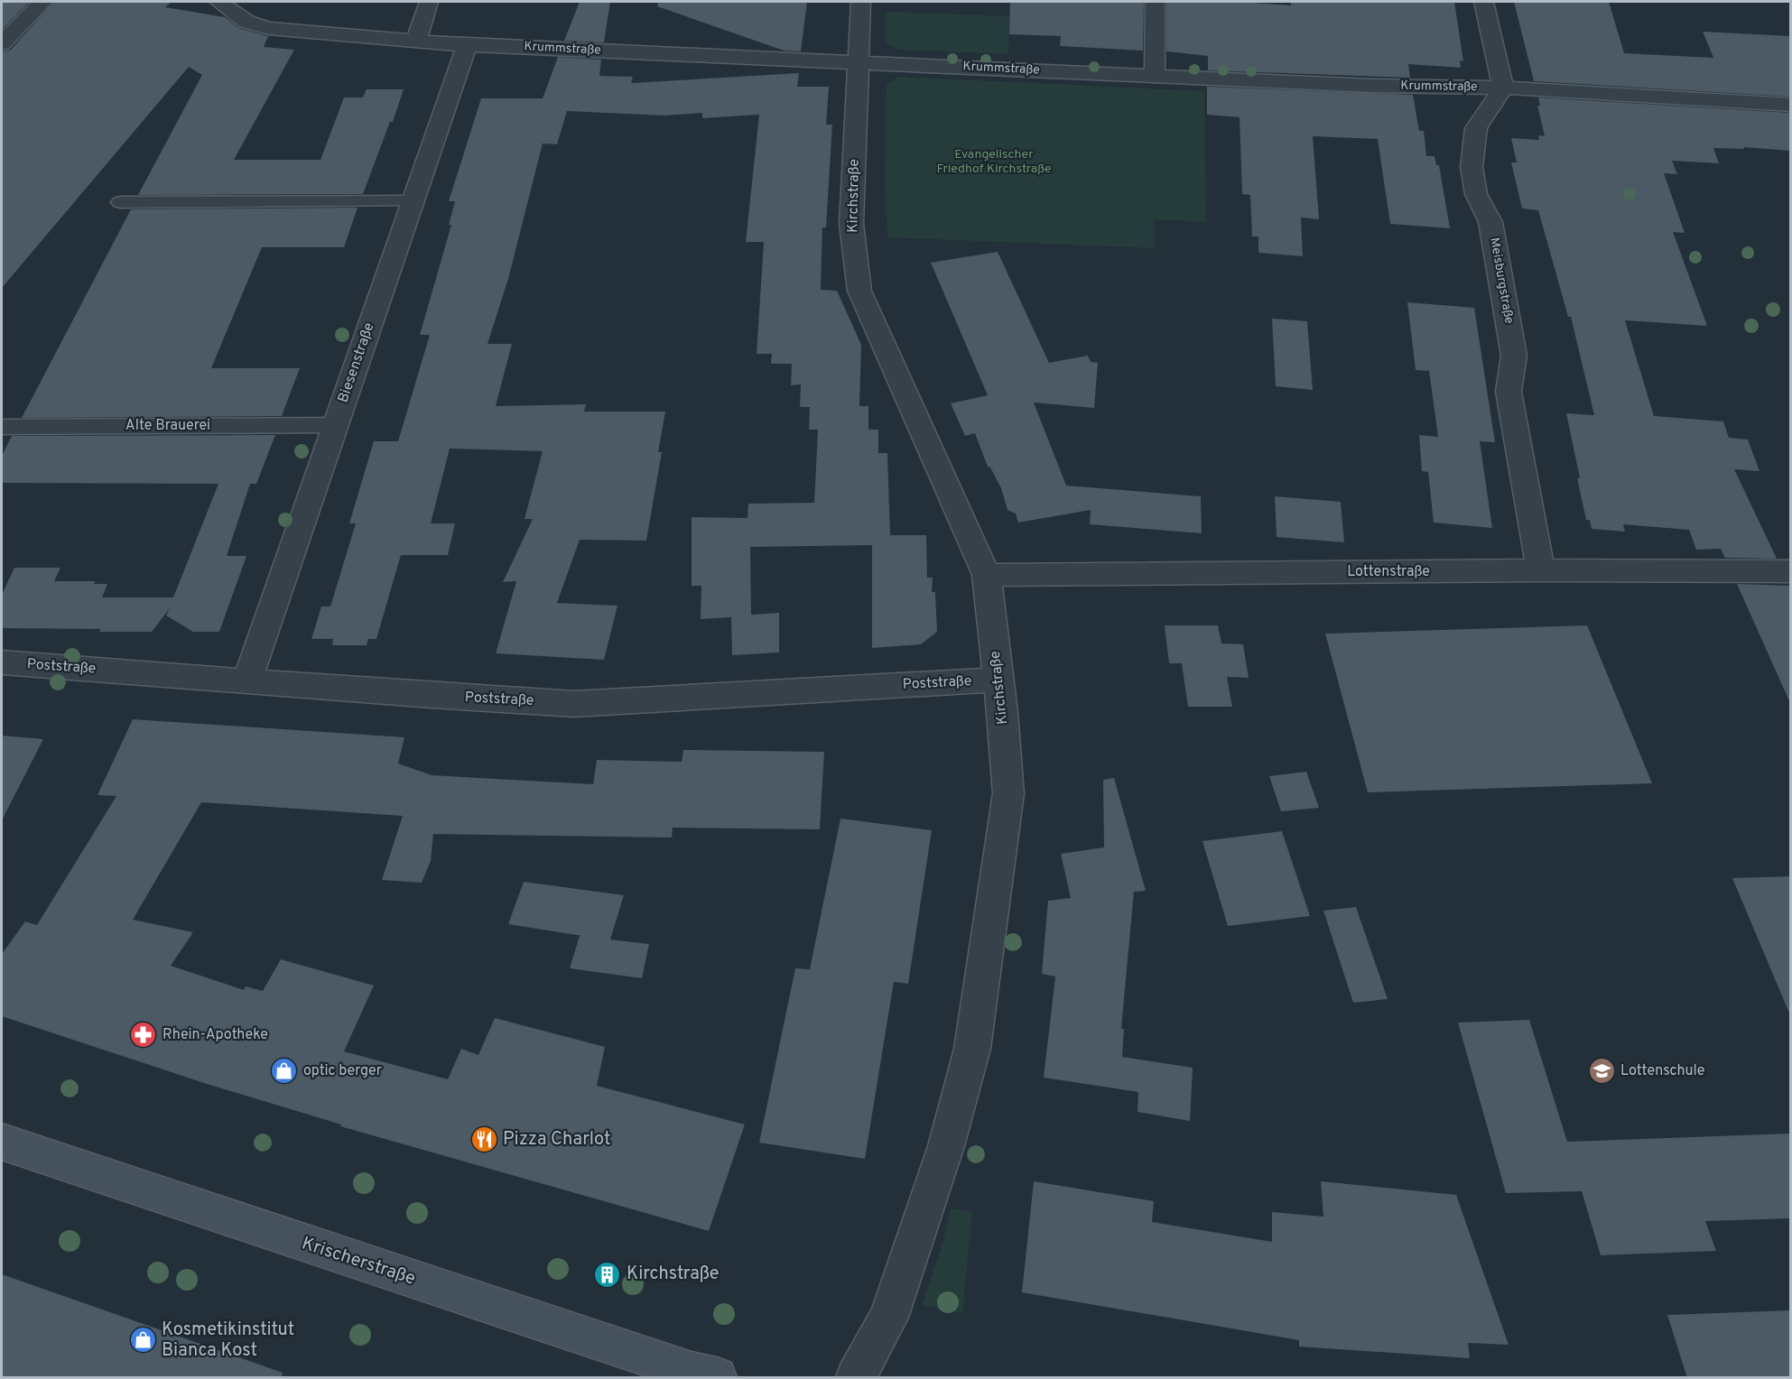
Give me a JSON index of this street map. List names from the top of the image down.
{
  "streets": {
    "street": [
      "Krummstraße",
      "Kirchstraße",
      "Meisburgstraße",
      "Biesenstraße",
      "Lottenstraße",
      "Poststraße",
      "Krischerstraße"
    ],
    "lane": ["Alte Brauerei"]
  },
  "crossings": [
    ["Krummstraße", "Kirchstraße"],
    ["Krummstraße", "Meisburgstraße"],
    ["Krummstraße", "Biesenstraße"],
    ["Kirchstraße", "Lottenstraße"],
    ["Kirchstraße", "Poststraße"],
    ["Meisburgstraße", "Lottenstraße"],
    ["Biesenstraße", "Alte Brauerei"],
    ["Biesenstraße", "Poststraße"]
  ],
  "parks": ["Evangelischer Friedhof Kirchstraße"],
  "places": {
    "pharmacy": ["Rhein-Apotheke"],
    "shop": ["optic berger", "Kosmetikinstitut Bianca Kost"],
    "school or university": ["Lottenschule"],
    "restaurant": ["Pizza Charlot"],
    "building": ["Kirchstraße"]
  }
}
